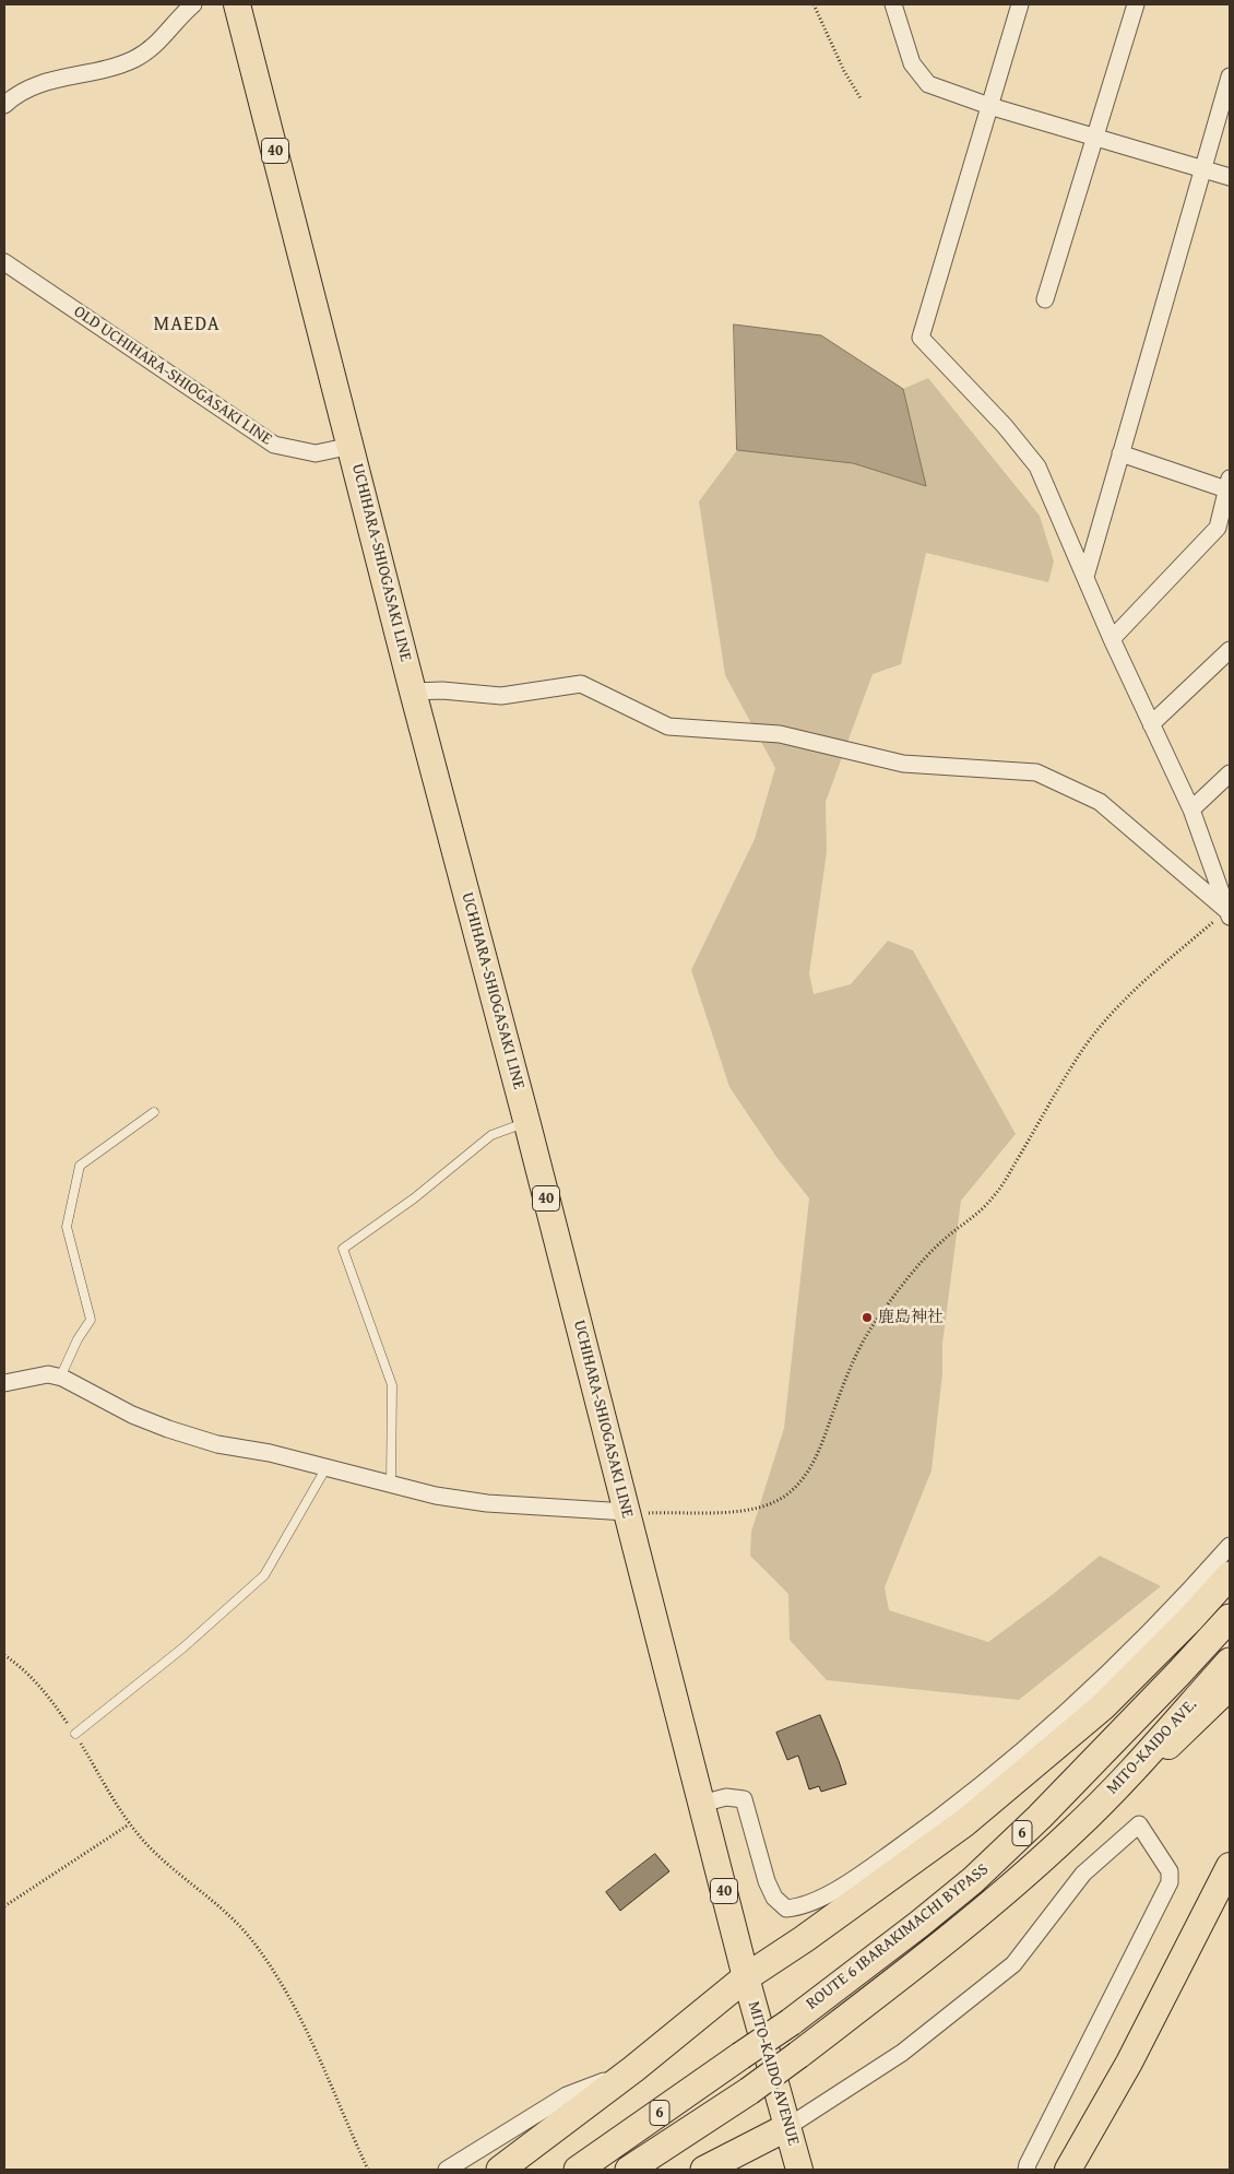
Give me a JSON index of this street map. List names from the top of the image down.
{
  "streets": {
    "highway": ["MITO-KAIDO AVE.", "6", "ROUTE 6 IBARAKIMACHI BYPASS"],
    "main road": ["40", "UCHIHARA-SHIOGASAKI LINE", "MITO-KAIDO AVENUE"],
    "street": ["OLD UCHIHARA-SHIOGASAKI LINE"]
  },
  "crossings": [
    ["OLD UCHIHARA-SHIOGASAKI LINE", "UCHIHARA-SHIOGASAKI LINE"],
    ["UCHIHARA-SHIOGASAKI LINE", "MITO-KAIDO AVENUE"],
    ["MITO-KAIDO AVE.", "ROUTE 6 IBARAKIMACHI BYPASS"]
  ],
  "districts": ["MAEDA"],
  "places": ["鹿島神社"]
}
